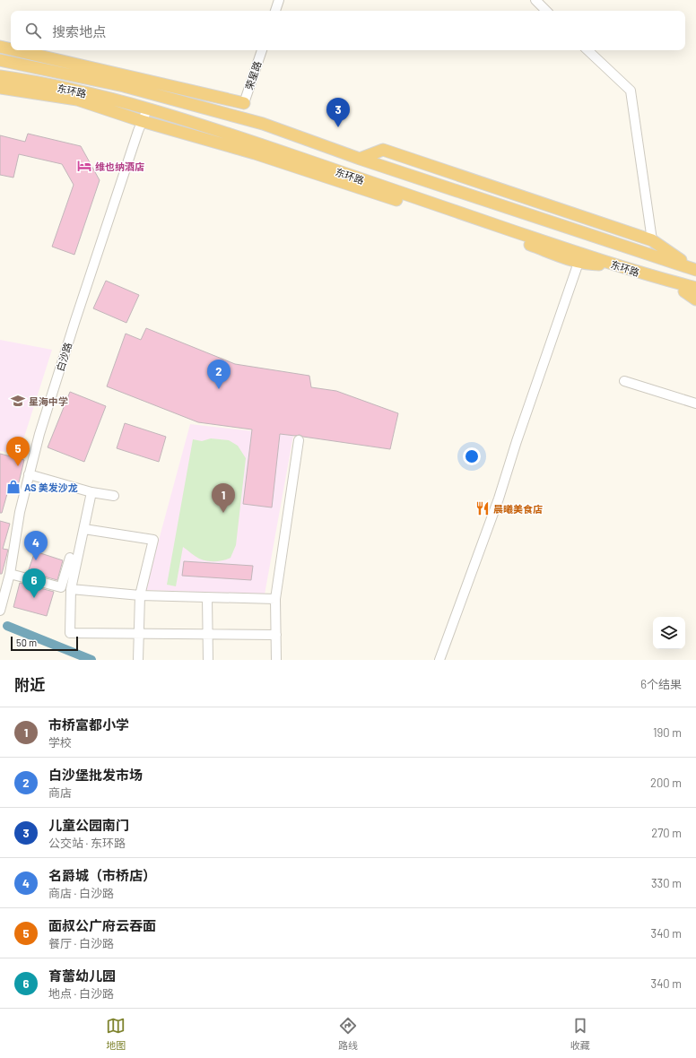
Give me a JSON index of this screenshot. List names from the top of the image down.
{
  "streets": {
    "main road": ["东环路"],
    "street": ["荣星路", "白沙路"]
  },
  "crossings": [
    ["东环路", "白沙路"]
  ],
  "places": {
    "hotel": ["维也纳酒店"],
    "school or university": ["星海中学"],
    "shop": ["AS 美发沙龙"],
    "restaurant": ["晨曦美食店"]
  },
  "scale_bar": "50 m",
  "page": {
    "search": "搜索地点",
    "pins": [
      "3",
      "2",
      "5",
      "1",
      "4",
      "6"
    ],
    "scale": "50 m",
    "heading": ["附近", "6个结果"],
    "list": [
      {
        "mark": "1",
        "name": "市桥富都小学",
        "note": "学校",
        "value": "190 m"
      },
      {
        "mark": "2",
        "name": "白沙堡批发市场",
        "note": "商店",
        "value": "200 m"
      },
      {
        "mark": "3",
        "name": "儿童公园南门",
        "note": "公交站 · 东环路",
        "value": "270 m"
      },
      {
        "mark": "4",
        "name": "名爵城（市桥店）",
        "note": "商店 · 白沙路",
        "value": "330 m"
      },
      {
        "mark": "5",
        "name": "面叔公广府云吞面",
        "note": "餐厅 · 白沙路",
        "value": "340 m"
      },
      {
        "mark": "6",
        "name": "育蕾幼儿园",
        "note": "地点 · 白沙路",
        "value": "340 m"
      }
    ],
    "nav": ["地图", "路线", "收藏"]
  }
}
